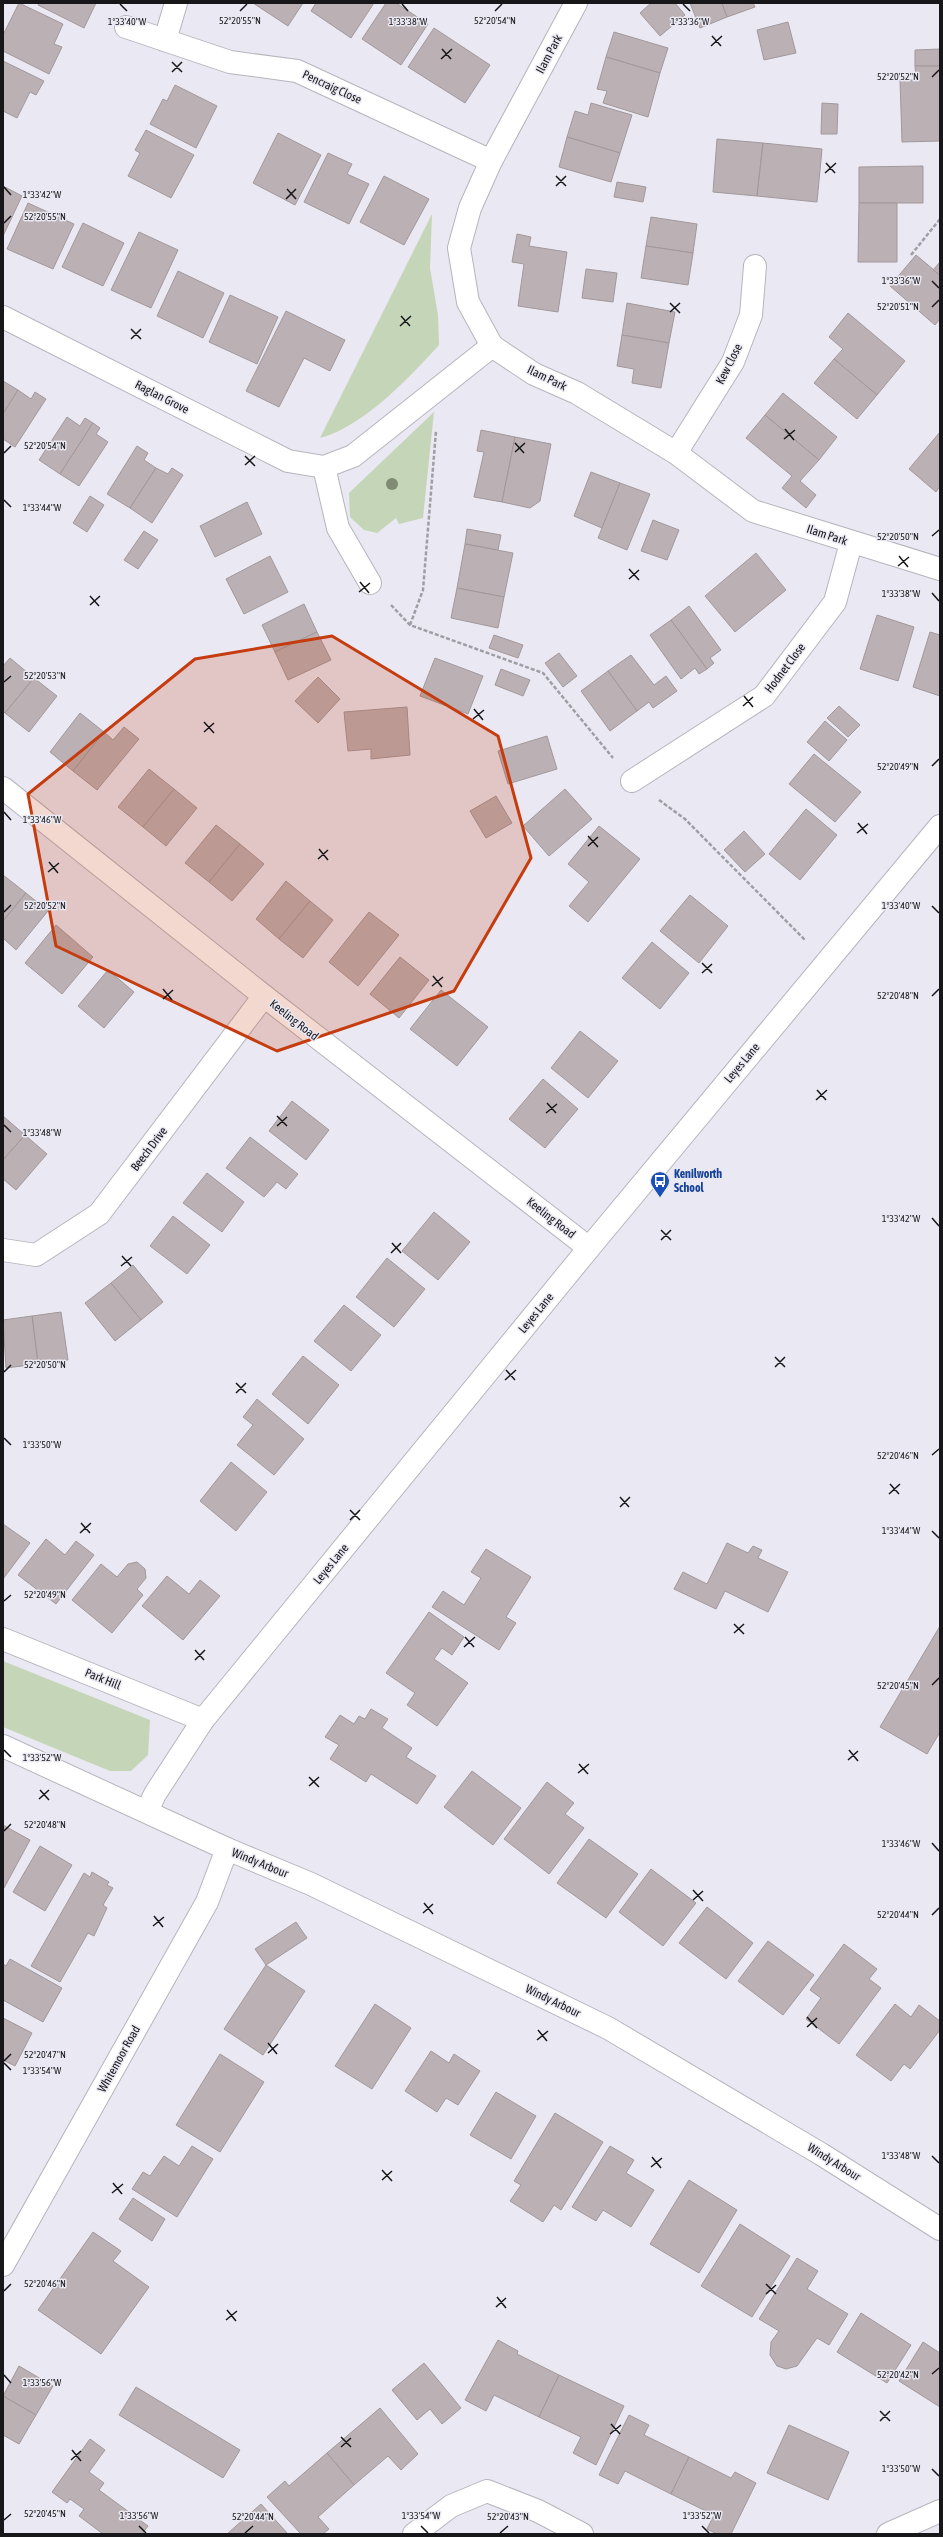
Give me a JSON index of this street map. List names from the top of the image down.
{
  "streets": {
    "street": [
      "Ilam Park",
      "Pencraig Close",
      "Kew Close",
      "Raglan Grove",
      "Hodnet Close",
      "Keeling Road",
      "Leyes Lane",
      "Beech Drive",
      "Park Hill",
      "Windy Arbour",
      "Whitemoor Road"
    ]
  },
  "crossings": [
    ["Ilam Park", "Pencraig Close"],
    ["Ilam Park", "Kew Close"],
    ["Ilam Park", "Hodnet Close"],
    ["Keeling Road", "Leyes Lane"],
    ["Keeling Road", "Beech Drive"],
    ["Leyes Lane", "Park Hill"],
    ["Leyes Lane", "Windy Arbour"],
    ["Windy Arbour", "Whitemoor Road"]
  ],
  "places": {
    "bus stop": ["Kenilworth School"]
  },
  "coordinates": [
    "52°20'55\"N",
    "52°20'54\"N",
    "1°33'40\"W",
    "1°33'38\"W",
    "1°33'36\"W",
    "52°20'52\"N",
    "1°33'42\"W",
    "52°20'51\"N",
    "1°33'44\"W",
    "52°20'50\"N",
    "52°20'53\"N",
    "52°20'49\"N",
    "1°33'46\"W",
    "52°20'48\"N",
    "1°33'48\"W",
    "1°33'50\"W",
    "52°20'46\"N",
    "52°20'45\"N",
    "1°33'52\"W",
    "52°20'44\"N",
    "52°20'47\"N",
    "1°33'54\"W",
    "52°20'42\"N",
    "1°33'56\"W",
    "52°20'43\"N"
  ]
}
